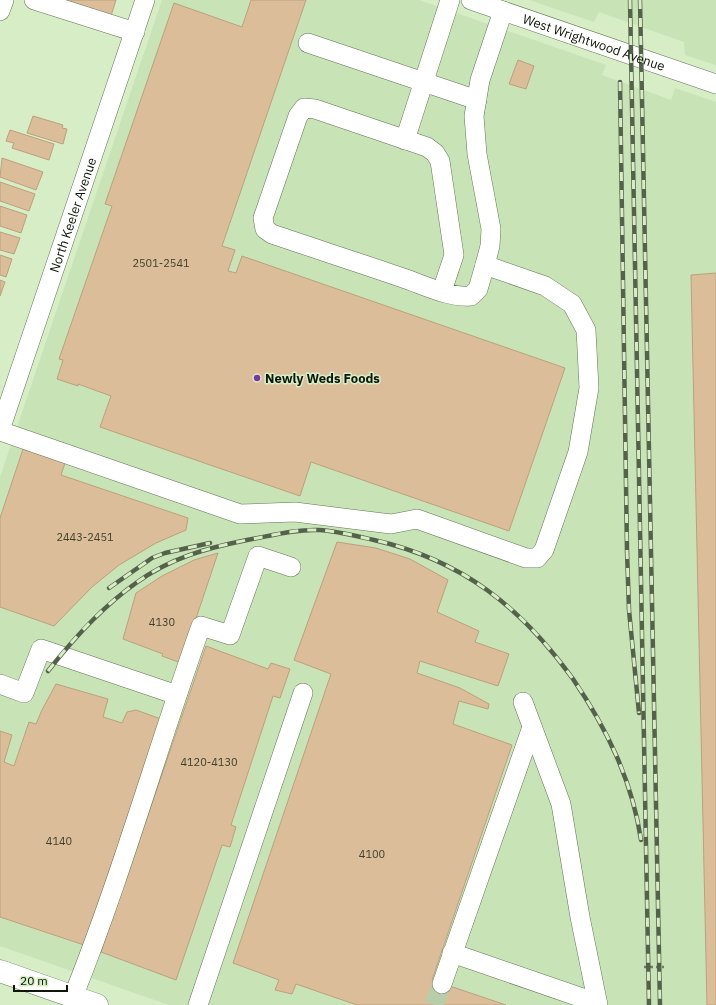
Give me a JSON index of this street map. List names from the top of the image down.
{
  "streets": {
    "street": ["West Wrightwood Avenue", "North Keeler Avenue"]
  },
  "places": ["Newly Weds Foods"],
  "house_numbers": [
    "2501-2541",
    "2443-2451",
    "4130",
    "4120-4130",
    "4140",
    "4100"
  ],
  "scale_bar": "20 m"
}
